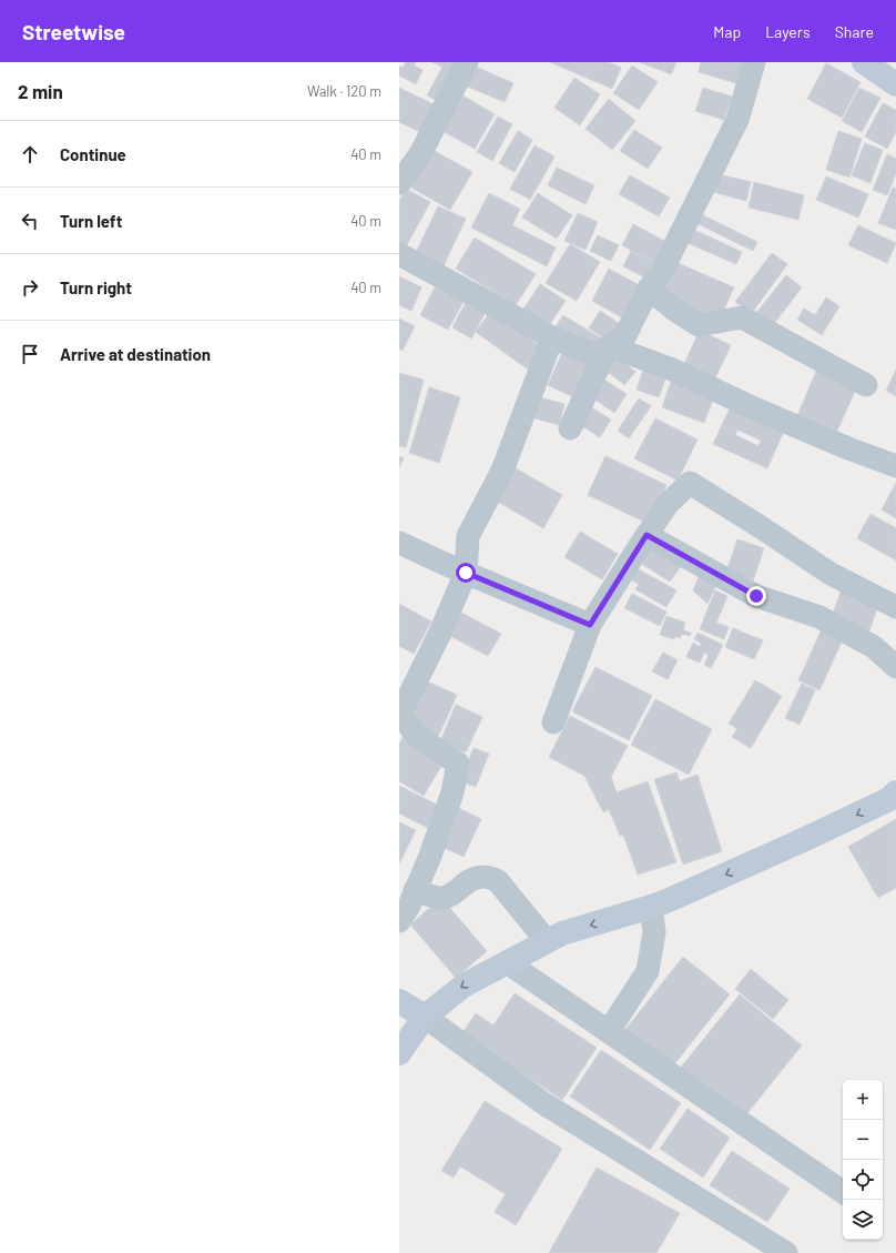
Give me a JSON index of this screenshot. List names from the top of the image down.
{
  "page": {
    "header": "Streetwise",
    "nav": ["Map", "Layers", "Share"],
    "heading": ["2 min", "Walk · 120 m"],
    "list": [
      ["Continue", "40 m"],
      ["Turn left", "40 m"],
      ["Turn right", "40 m"],
      "Arrive at destination"
    ],
    "map_buttons": ["+", "−"]
  }
}
